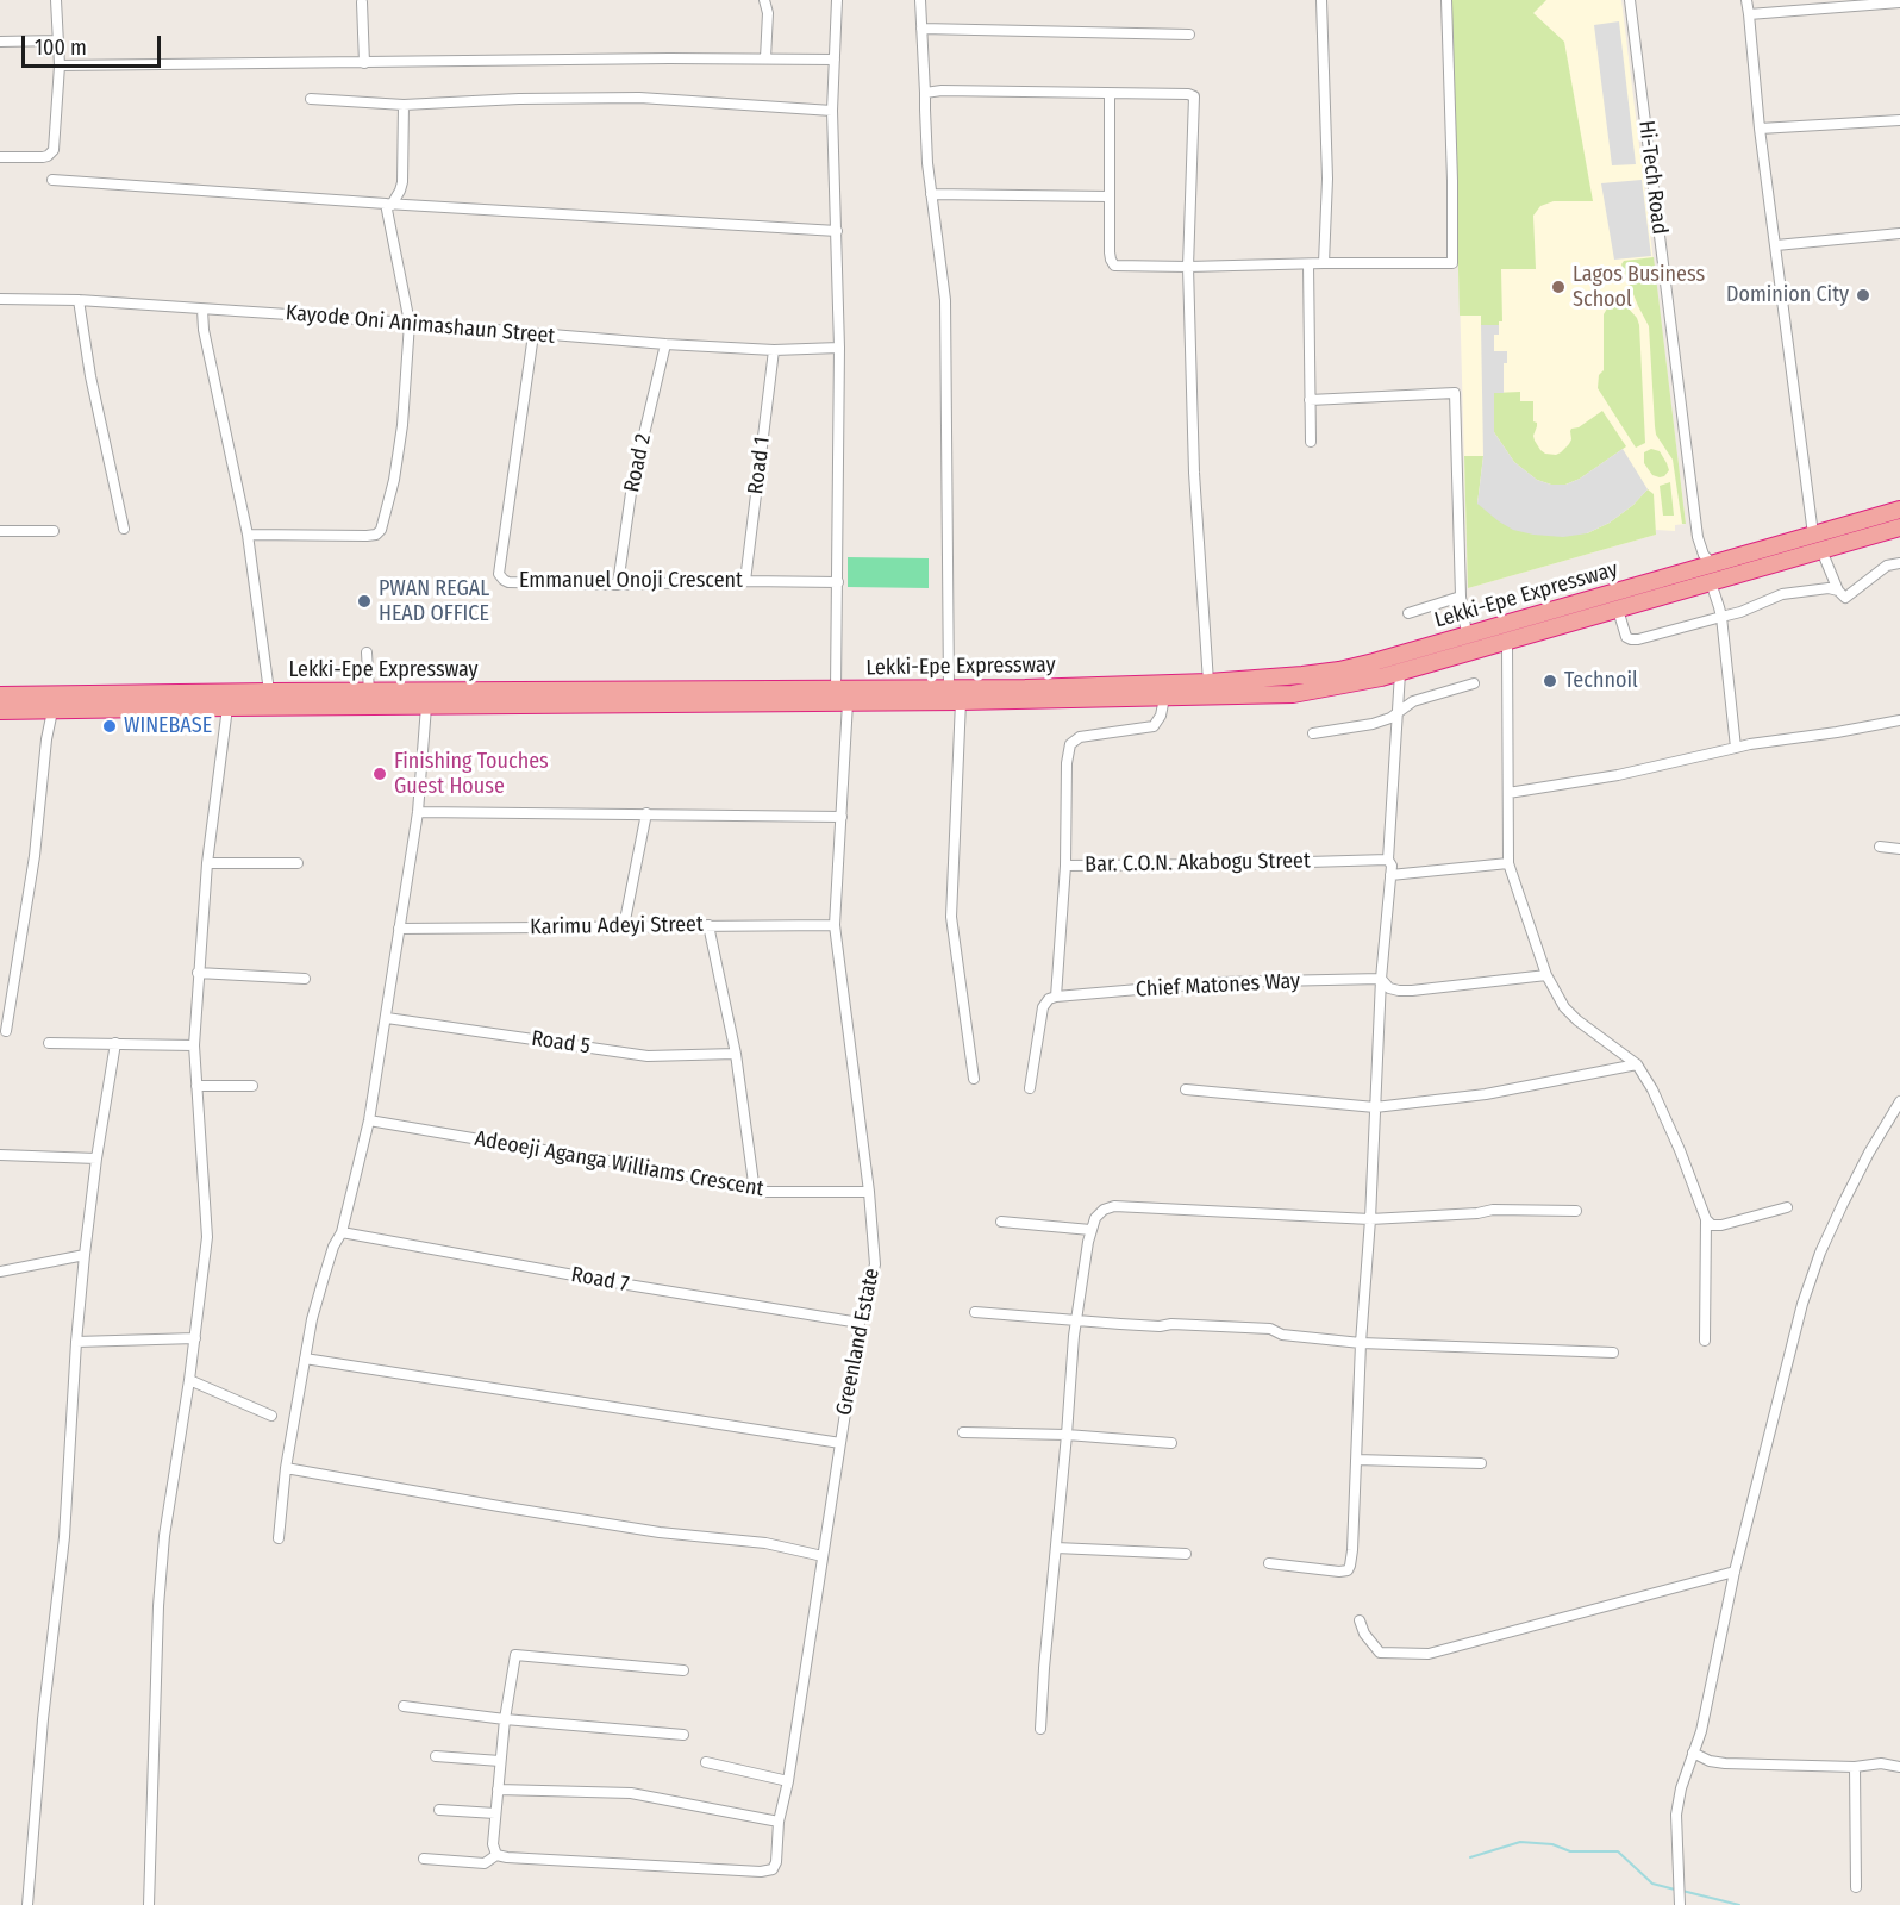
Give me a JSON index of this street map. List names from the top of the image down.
{
  "streets": {
    "highway": ["Lekki-Epe Expressway"],
    "street": [
      "Hi-Tech Road",
      "Kayode Oni Animashaun Street",
      "Road 2",
      "Road 1",
      "Emmanuel Onoji Crescent",
      "Bar. C.O.N. Akabogu Street",
      "Karimu Adeyi Street",
      "Chief Matones Way",
      "Road 5",
      "Adeoeji Aganga Williams Crescent",
      "Road 7",
      "Greenland Estate"
    ]
  },
  "crossings": [
    ["Hi-Tech Road", "Lekki-Epe Expressway"],
    ["Kayode Oni Animashaun Street", "Road 2"],
    ["Kayode Oni Animashaun Street", "Road 1"],
    ["Kayode Oni Animashaun Street", "Emmanuel Onoji Crescent"],
    ["Road 2", "Emmanuel Onoji Crescent"],
    ["Road 1", "Emmanuel Onoji Crescent"],
    ["Lekki-Epe Expressway", "Greenland Estate"],
    ["Bar. C.O.N. Akabogu Street", "Chief Matones Way"],
    ["Karimu Adeyi Street", "Greenland Estate"],
    ["Adeoeji Aganga Williams Crescent", "Greenland Estate"],
    ["Road 7", "Greenland Estate"]
  ],
  "places": [
    "Lagos Business School",
    "Dominion City",
    "PWAN REGAL HEAD OFFICE",
    "Technoil",
    "WINEBASE",
    "Finishing Touches Guest House"
  ],
  "scale_bar": "100 m"
}
